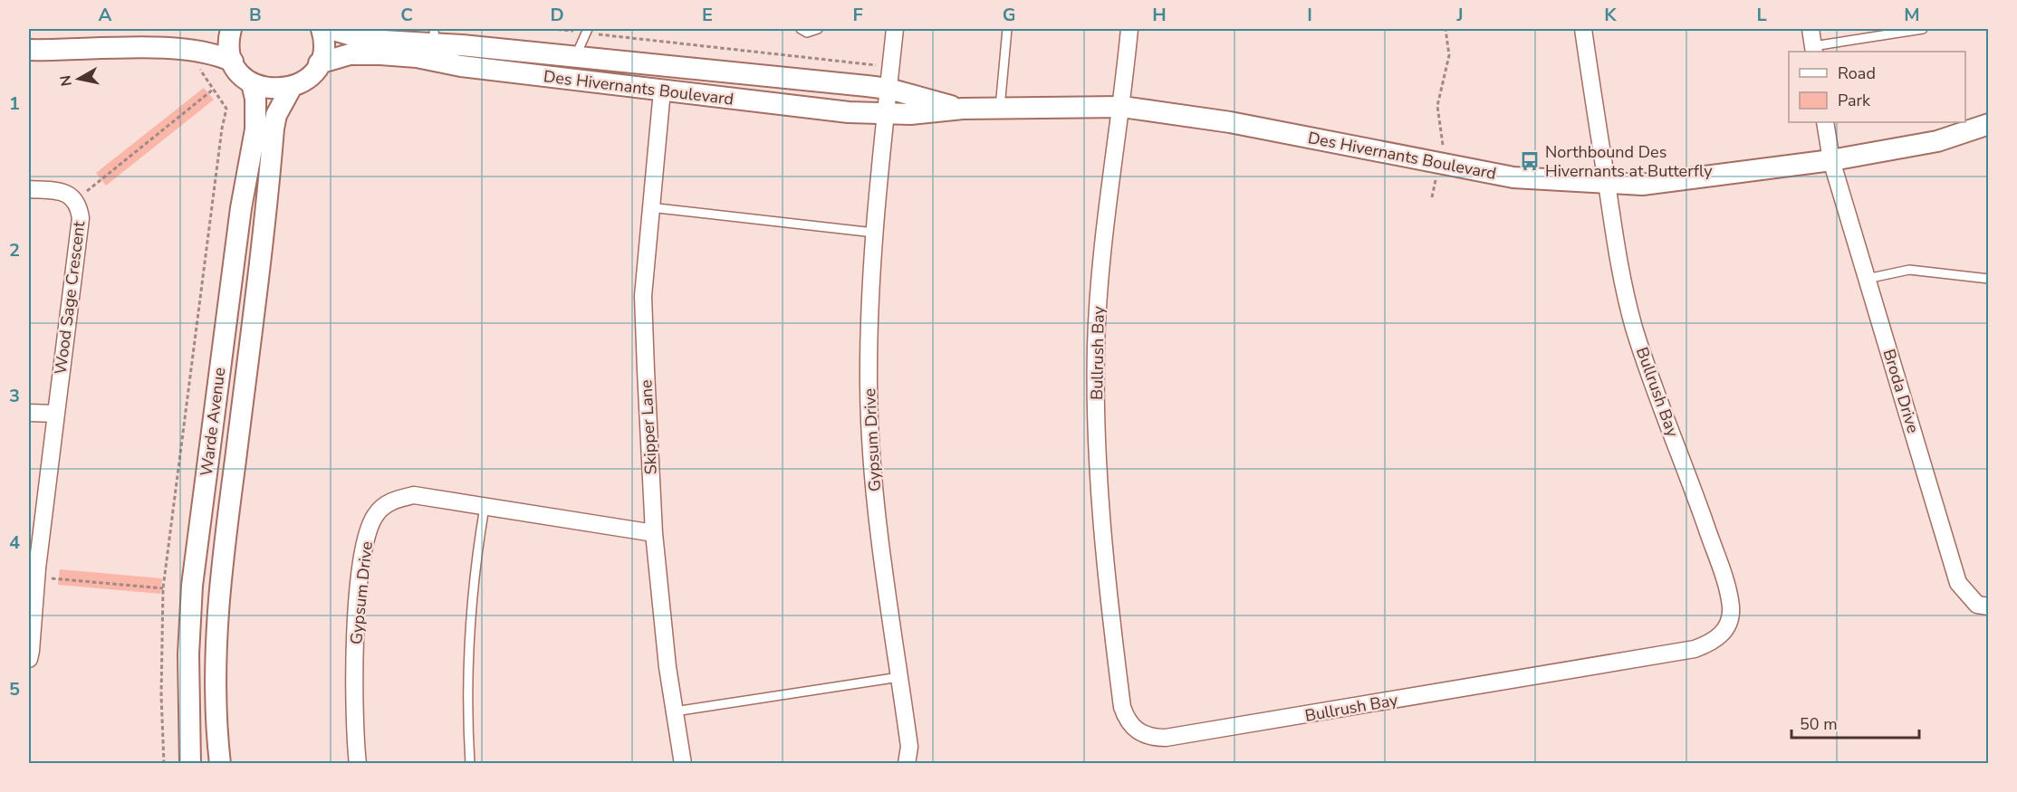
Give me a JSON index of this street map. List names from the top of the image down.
{
  "streets": {
    "street": [
      "Des Hivernants Boulevard",
      "Wood Sage Crescent",
      "Bullrush Bay",
      "Broda Drive",
      "Warde Avenue",
      "Skipper Lane",
      "Gypsum Drive"
    ]
  },
  "crossings": [
    ["Des Hivernants Boulevard", "Bullrush Bay"],
    ["Des Hivernants Boulevard", "Broda Drive"],
    ["Des Hivernants Boulevard", "Skipper Lane"],
    ["Des Hivernants Boulevard", "Gypsum Drive"],
    ["Skipper Lane", "Gypsum Drive"]
  ],
  "places": {
    "bus stop": ["Northbound Des Hivernants at Butterfly"]
  },
  "legend": ["Road", "Park"],
  "scale_bar": "50 m",
  "north": "left",
  "grid": {
    "columns": [
      "A",
      "B",
      "C",
      "D",
      "E",
      "F",
      "G",
      "H",
      "I",
      "J",
      "K",
      "L",
      "M"
    ],
    "rows": [
      "1",
      "2",
      "3",
      "4",
      "5"
    ]
  }
}
